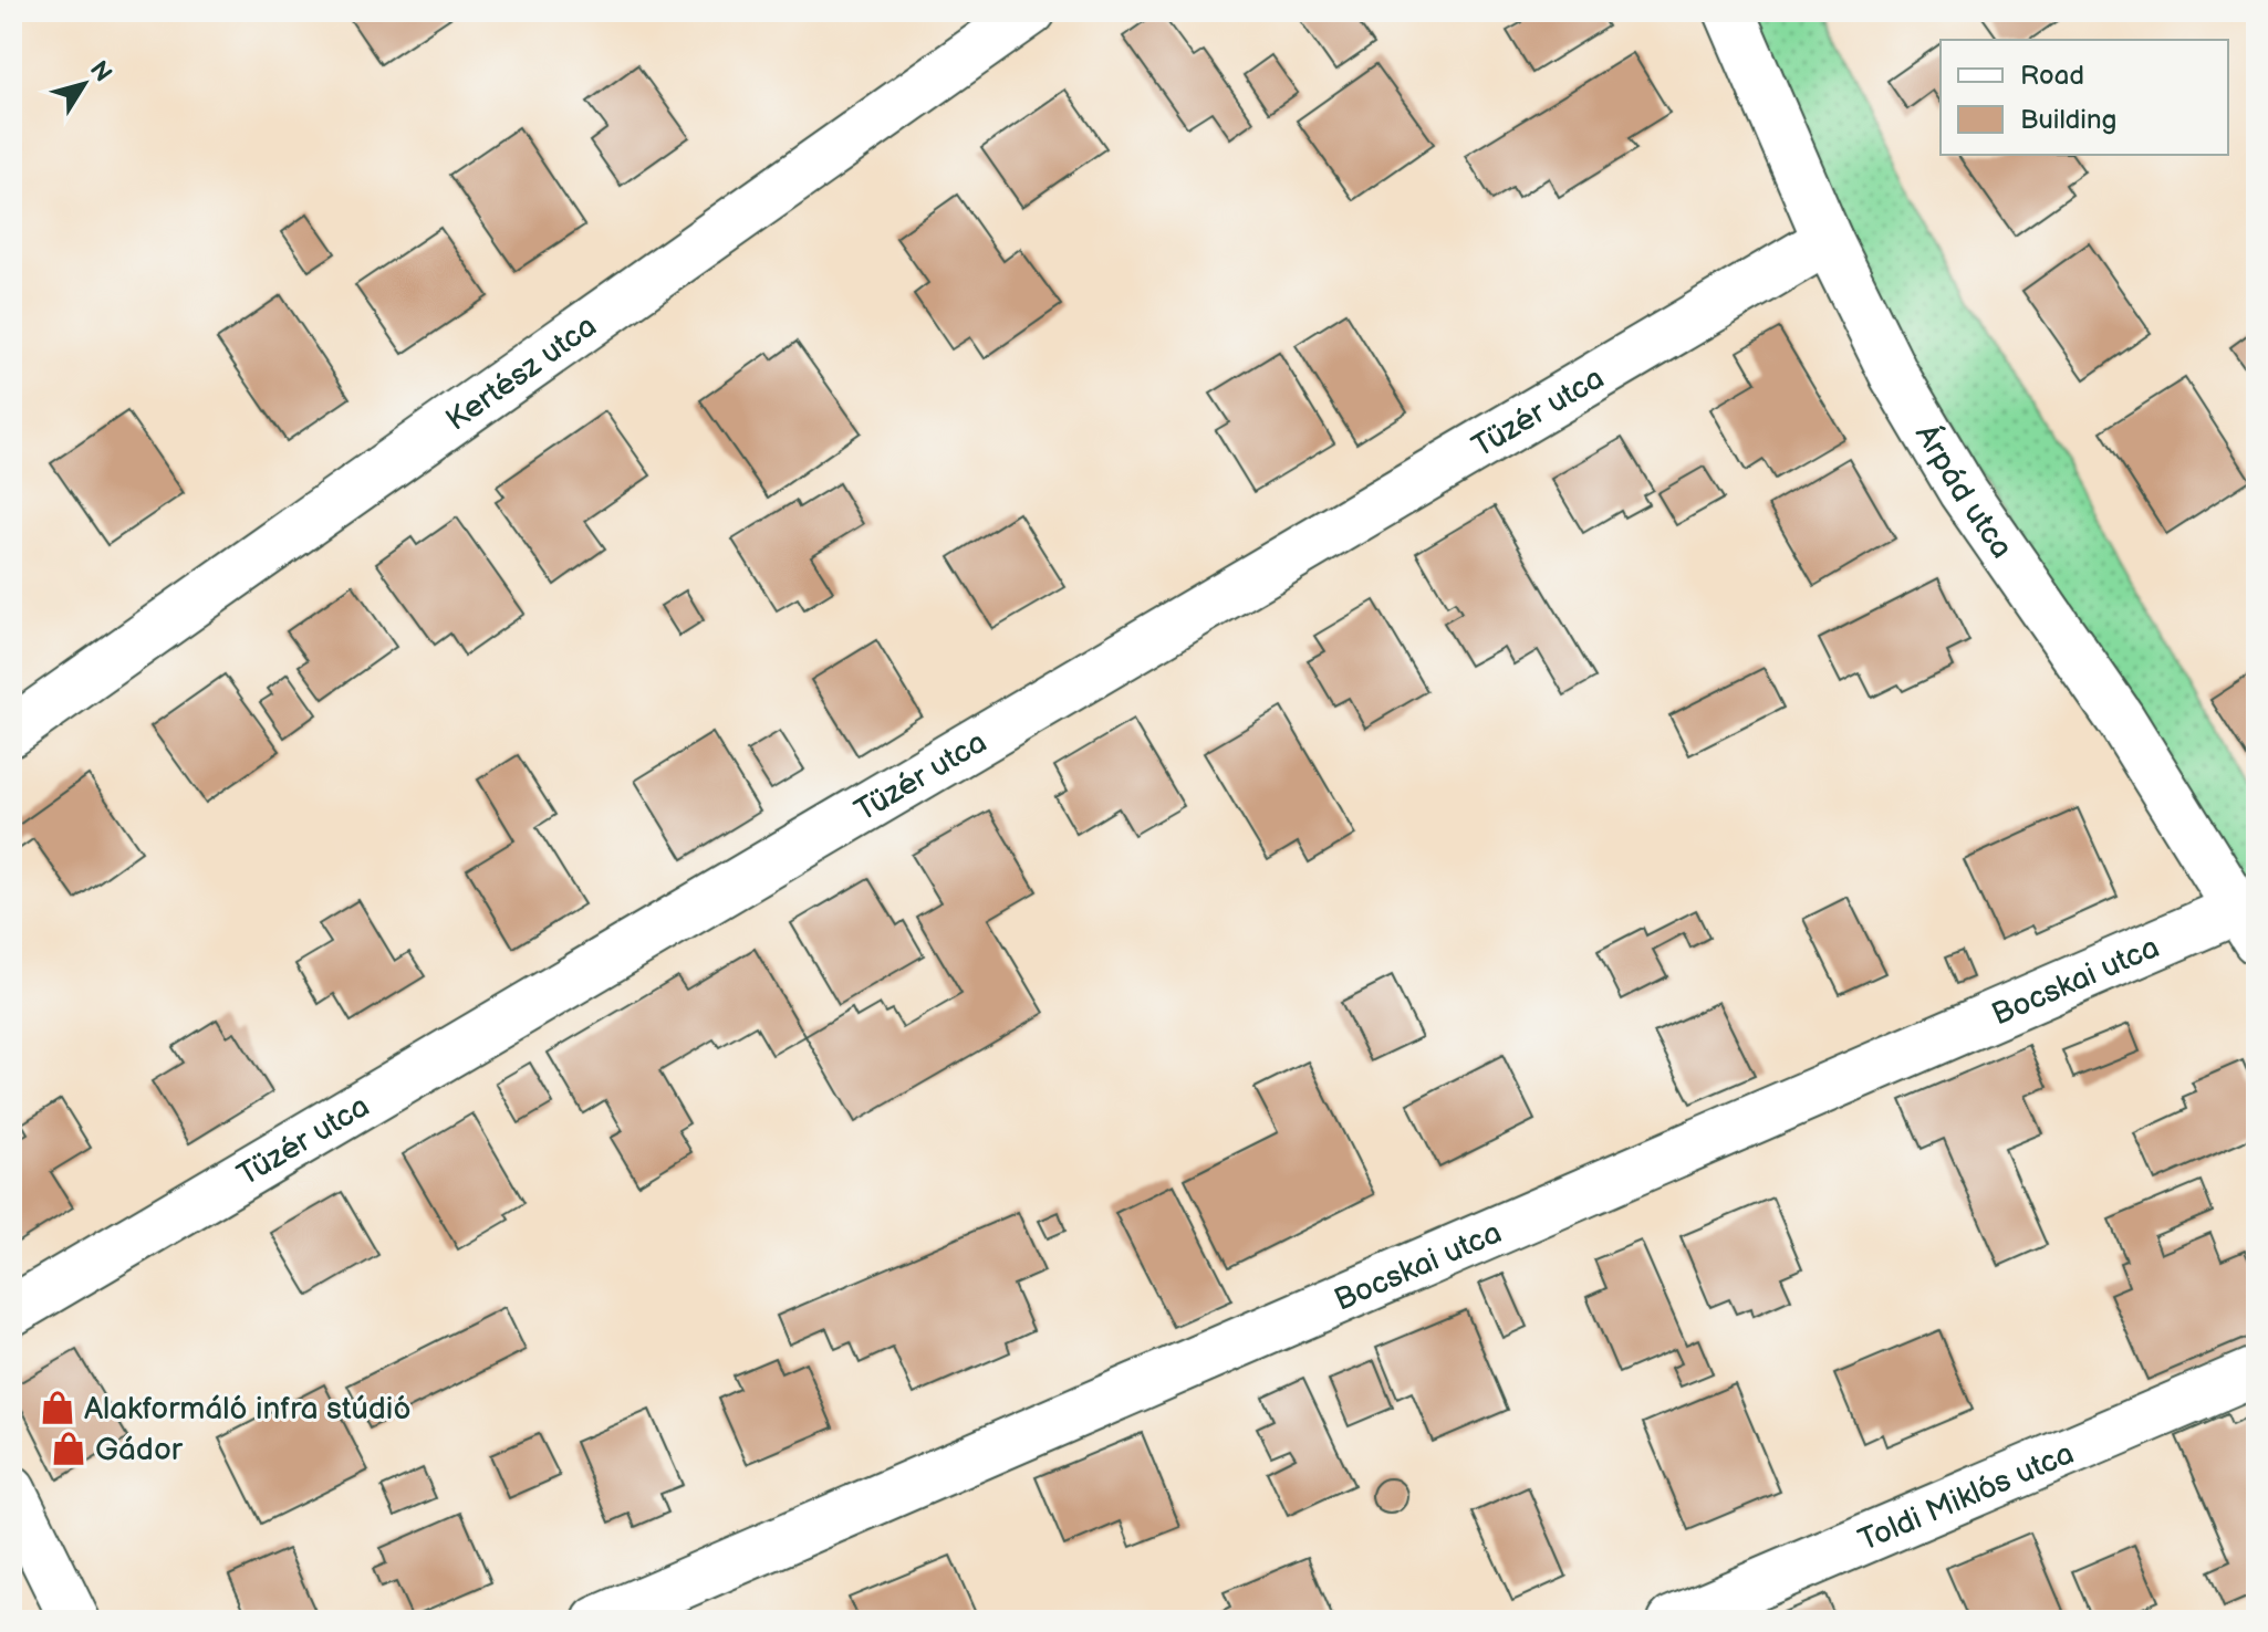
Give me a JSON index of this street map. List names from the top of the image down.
{
  "streets": {
    "street": [
      "Kertész utca",
      "Tüzér utca",
      "Árpád utca",
      "Bocskai utca",
      "Toldi Miklós utca"
    ]
  },
  "crossings": [
    ["Tüzér utca", "Árpád utca"],
    ["Árpád utca", "Bocskai utca"]
  ],
  "places": {
    "shop": ["Alakformáló infra stúdió", "Gádor"]
  },
  "legend": ["Road", "Building"],
  "north": "top right"
}
